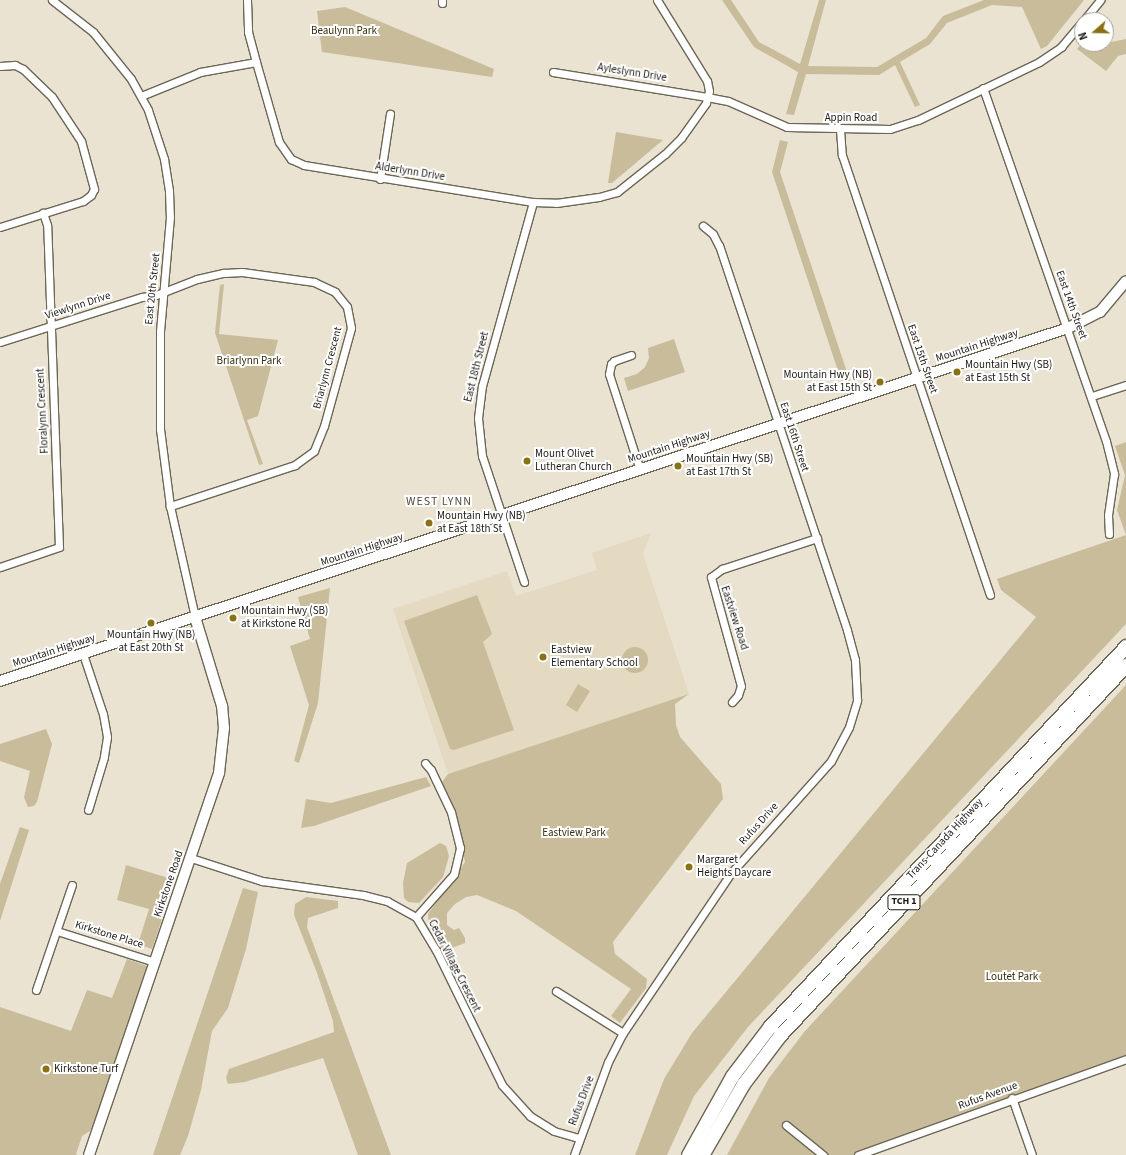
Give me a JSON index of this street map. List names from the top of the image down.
{
  "streets": {
    "highway": ["Trans-Canada Highway", "TCH 1"],
    "main road": ["Mountain Highway", "Kirkstone Road"],
    "street": [
      "Ayleslynn Drive",
      "Appin Road",
      "Alderlynn Drive",
      "East 20th Street",
      "East 14th Street",
      "Viewlynn Drive",
      "East 15th Street",
      "East 18th Street",
      "Briarlynn Crescent",
      "Floralynn Crescent",
      "East 16th Street",
      "Eastview Road",
      "Rufus Drive",
      "Kirkstone Place",
      "Cedar Village Crescent",
      "Rufus Avenue"
    ]
  },
  "crossings": [
    ["Ayleslynn Drive", "Appin Road"],
    ["Ayleslynn Drive", "Alderlynn Drive"],
    ["Appin Road", "Alderlynn Drive"],
    ["Appin Road", "East 14th Street"],
    ["Appin Road", "East 15th Street"],
    ["Alderlynn Drive", "East 18th Street"],
    ["East 20th Street", "Viewlynn Drive"],
    ["East 20th Street", "Mountain Highway"],
    ["East 20th Street", "Briarlynn Crescent"],
    ["East 20th Street", "Kirkstone Road"],
    ["East 14th Street", "Mountain Highway"],
    ["Viewlynn Drive", "Briarlynn Crescent"],
    ["Viewlynn Drive", "Floralynn Crescent"],
    ["Mountain Highway", "East 15th Street"],
    ["Mountain Highway", "East 18th Street"],
    ["Mountain Highway", "East 16th Street"],
    ["Mountain Highway", "Kirkstone Road"],
    ["East 16th Street", "Eastview Road"],
    ["East 16th Street", "Rufus Drive"],
    ["Rufus Drive", "Cedar Village Crescent"],
    ["Kirkstone Road", "Kirkstone Place"],
    ["Kirkstone Road", "Cedar Village Crescent"]
  ],
  "districts": ["WEST LYNN"],
  "parks": [
    "Beaulynn Park",
    "Briarlynn Park",
    "Eastview Park",
    "Loutet Park"
  ],
  "places": [
    "Mountain Hwy (SB) at East 15th St",
    "Mountain Hwy (NB) at East 15th St",
    "Mount Olivet Lutheran Church",
    "Mountain Hwy (SB) at East 17th St",
    "Mountain Hwy (NB) at East 18th St",
    "Mountain Hwy (SB) at Kirkstone Rd",
    "Mountain Hwy (NB) at East 20th St",
    "Eastview Elementary School",
    "Margaret Heights Daycare",
    "Kirkstone Turf"
  ],
  "north": "left"
}
